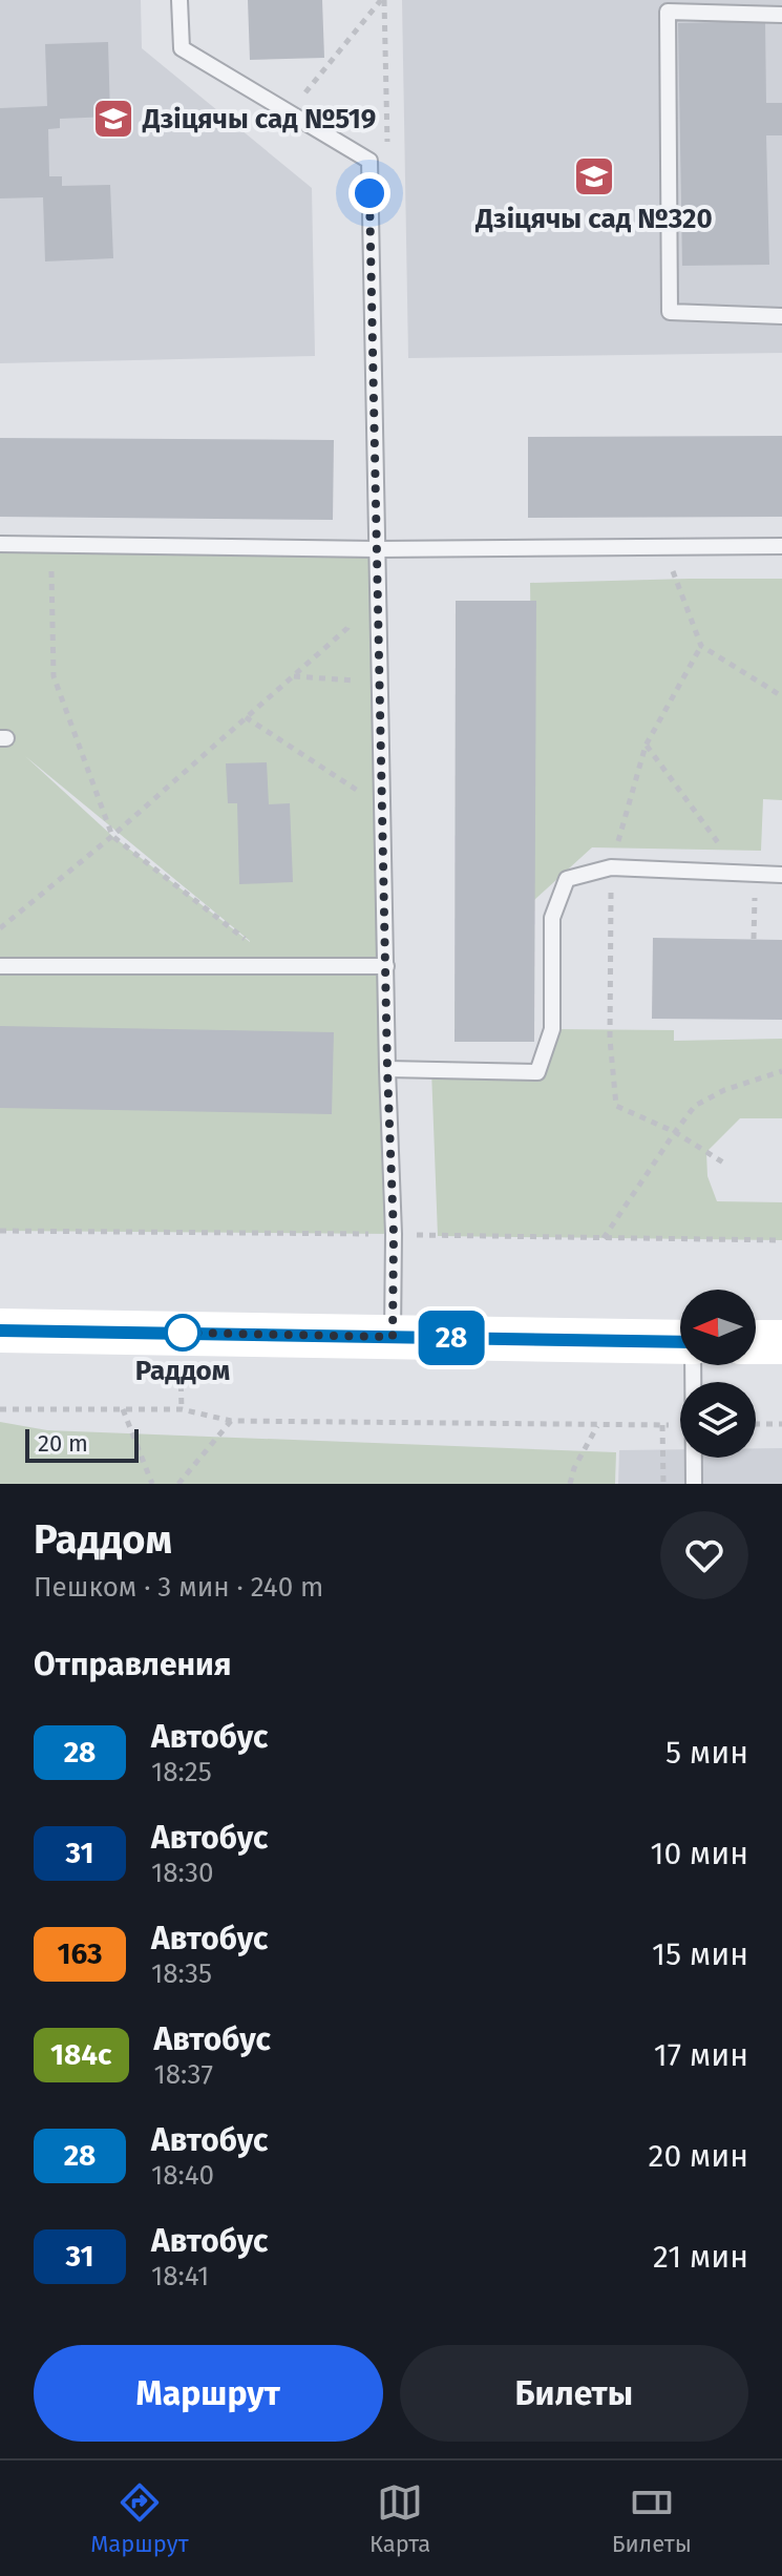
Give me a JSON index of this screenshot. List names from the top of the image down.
{
  "places": {
    "school or university": ["Дзіцячы сад №519", "Дзіцячы сад №320"],
    "other": ["Раддом"]
  },
  "lines": ["bus line 28"],
  "scale_bar": "20 m",
  "north": "left",
  "page": {
    "on_map": "28",
    "scale": "20 m",
    "heading": [
      ["Раддом", "Пешком · 3 мин · 240 m"],
      "Отправления"
    ],
    "list": [
      {
        "mark": "28",
        "name": "Автобус",
        "note": "18:25",
        "value": "5 мин"
      },
      {
        "mark": "31",
        "name": "Автобус",
        "note": "18:30",
        "value": "10 мин"
      },
      {
        "mark": "163",
        "name": "Автобус",
        "note": "18:35",
        "value": "15 мин"
      },
      {
        "mark": "184с",
        "name": "Автобус",
        "note": "18:37",
        "value": "17 мин"
      },
      {
        "mark": "28",
        "name": "Автобус",
        "note": "18:40",
        "value": "20 мин"
      },
      {
        "mark": "31",
        "name": "Автобус",
        "note": "18:41",
        "value": "21 мин"
      }
    ],
    "buttons": ["Маршрут", "Билеты"],
    "tabs": ["Маршрут", "Карта", "Билеты"]
  }
}
